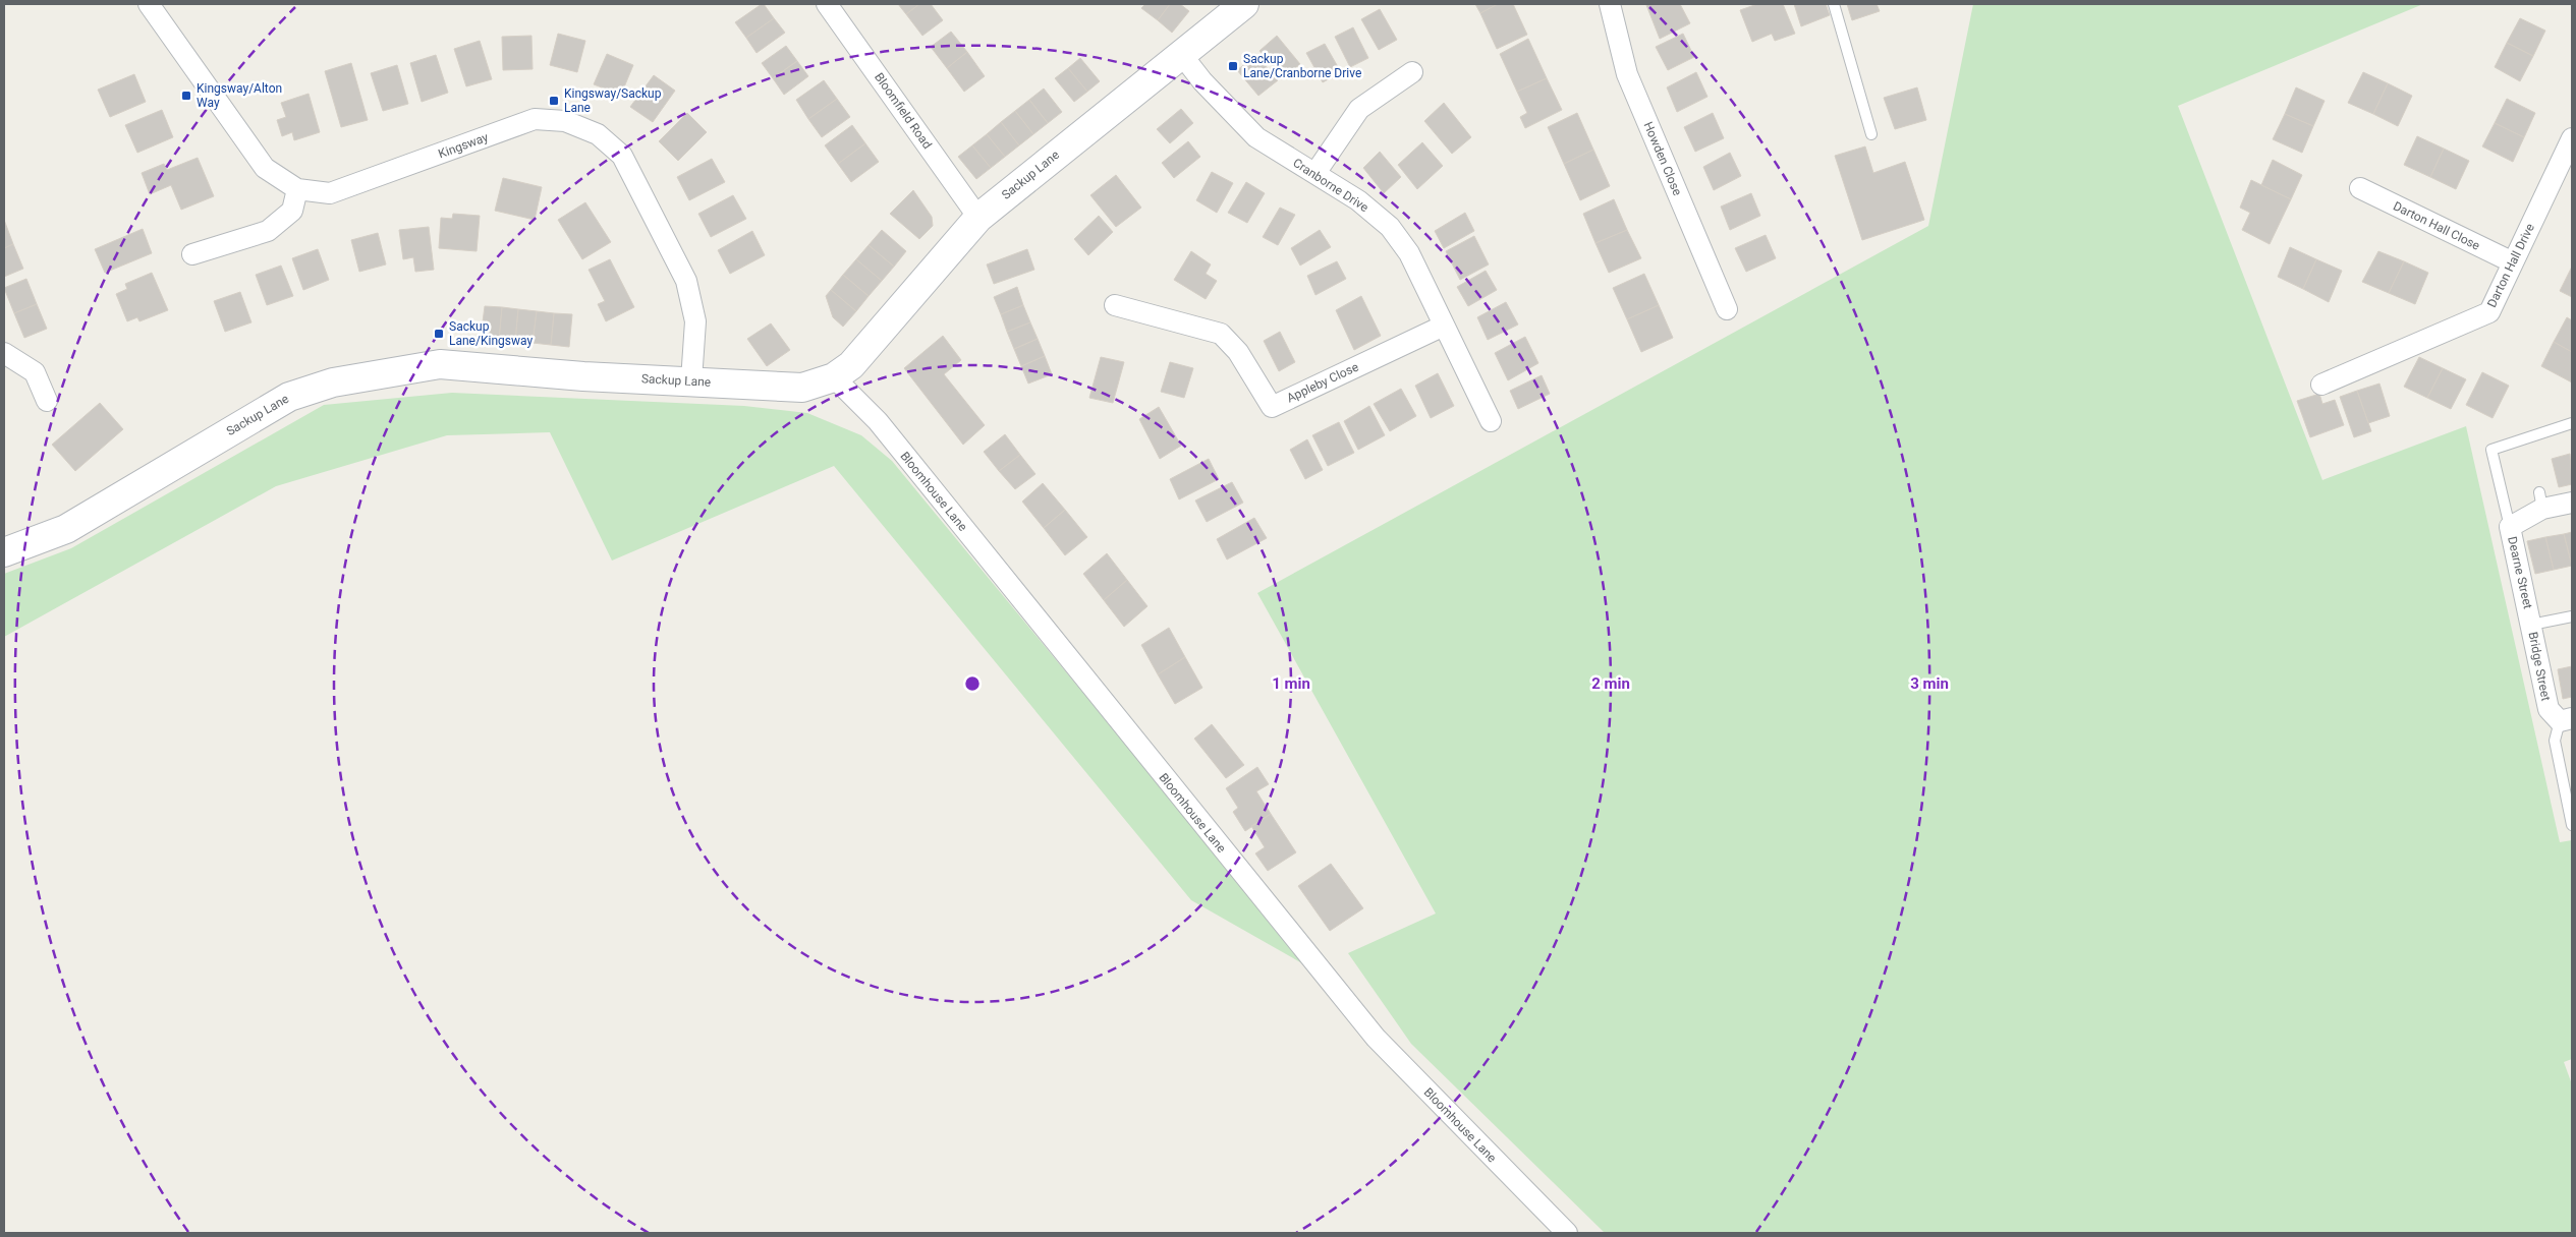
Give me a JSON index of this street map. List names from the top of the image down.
{
  "streets": {
    "street": [
      "Bloomfield Road",
      "Kingsway",
      "Howden Close",
      "Sackup Lane",
      "Cranborne Drive",
      "Darton Hall Close",
      "Darton Hall Drive",
      "Appleby Close",
      "Bloomhouse Lane",
      "Dearne Street",
      "Bridge Street"
    ]
  },
  "crossings": [
    ["Bloomfield Road", "Sackup Lane"],
    ["Kingsway", "Sackup Lane"],
    ["Sackup Lane", "Cranborne Drive"],
    ["Sackup Lane", "Bloomhouse Lane"],
    ["Cranborne Drive", "Appleby Close"],
    ["Darton Hall Close", "Darton Hall Drive"],
    ["Dearne Street", "Bridge Street"]
  ],
  "places": {
    "transit": [
      "Sackup Lane/Cranborne Drive",
      "Kingsway/Alton Way",
      "Kingsway/Sackup Lane",
      "Sackup Lane/Kingsway"
    ]
  },
  "rings": ["1 min", "2 min", "3 min"]
}
